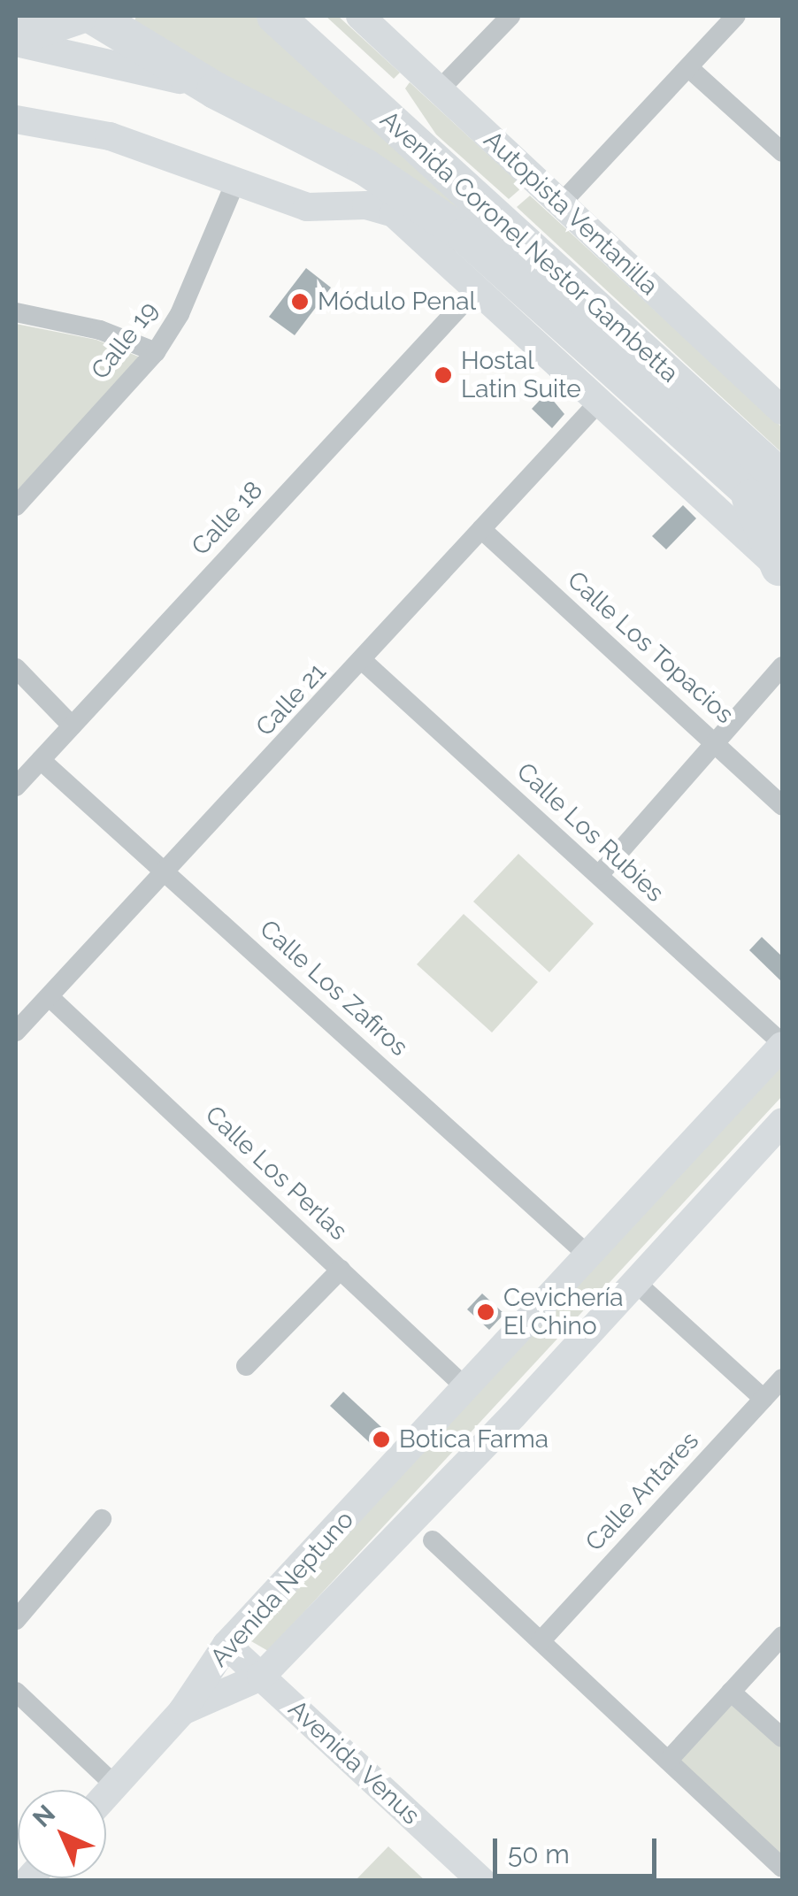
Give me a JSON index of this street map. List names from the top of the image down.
{
  "streets": {
    "highway": ["Avenida Coronel Nestor Gambetta"],
    "street": [
      "Autopista Ventanilla",
      "Calle 19",
      "Calle 18",
      "Calle Los Topacios",
      "Calle 21",
      "Calle Los Rubies",
      "Calle Los Zafiros",
      "Calle Los Perlas",
      "Calle Antares",
      "Avenida Neptuno",
      "Avenida Venus"
    ]
  },
  "crossings": [
    ["Calle 18", "Calle Los Zafiros"],
    ["Calle Los Topacios", "Calle 21"],
    ["Calle 21", "Calle Los Rubies"],
    ["Calle 21", "Calle Los Zafiros"],
    ["Calle 21", "Calle Los Perlas"],
    ["Calle Los Rubies", "Avenida Neptuno"],
    ["Calle Los Zafiros", "Avenida Neptuno"],
    ["Calle Los Perlas", "Avenida Neptuno"],
    ["Avenida Neptuno", "Avenida Venus"]
  ],
  "places": [
    "Módulo Penal",
    "Hostal Latin Suite",
    "Cevichería El Chino",
    "Botica Farma"
  ],
  "scale_bar": "50 m",
  "north": "top left"
}
